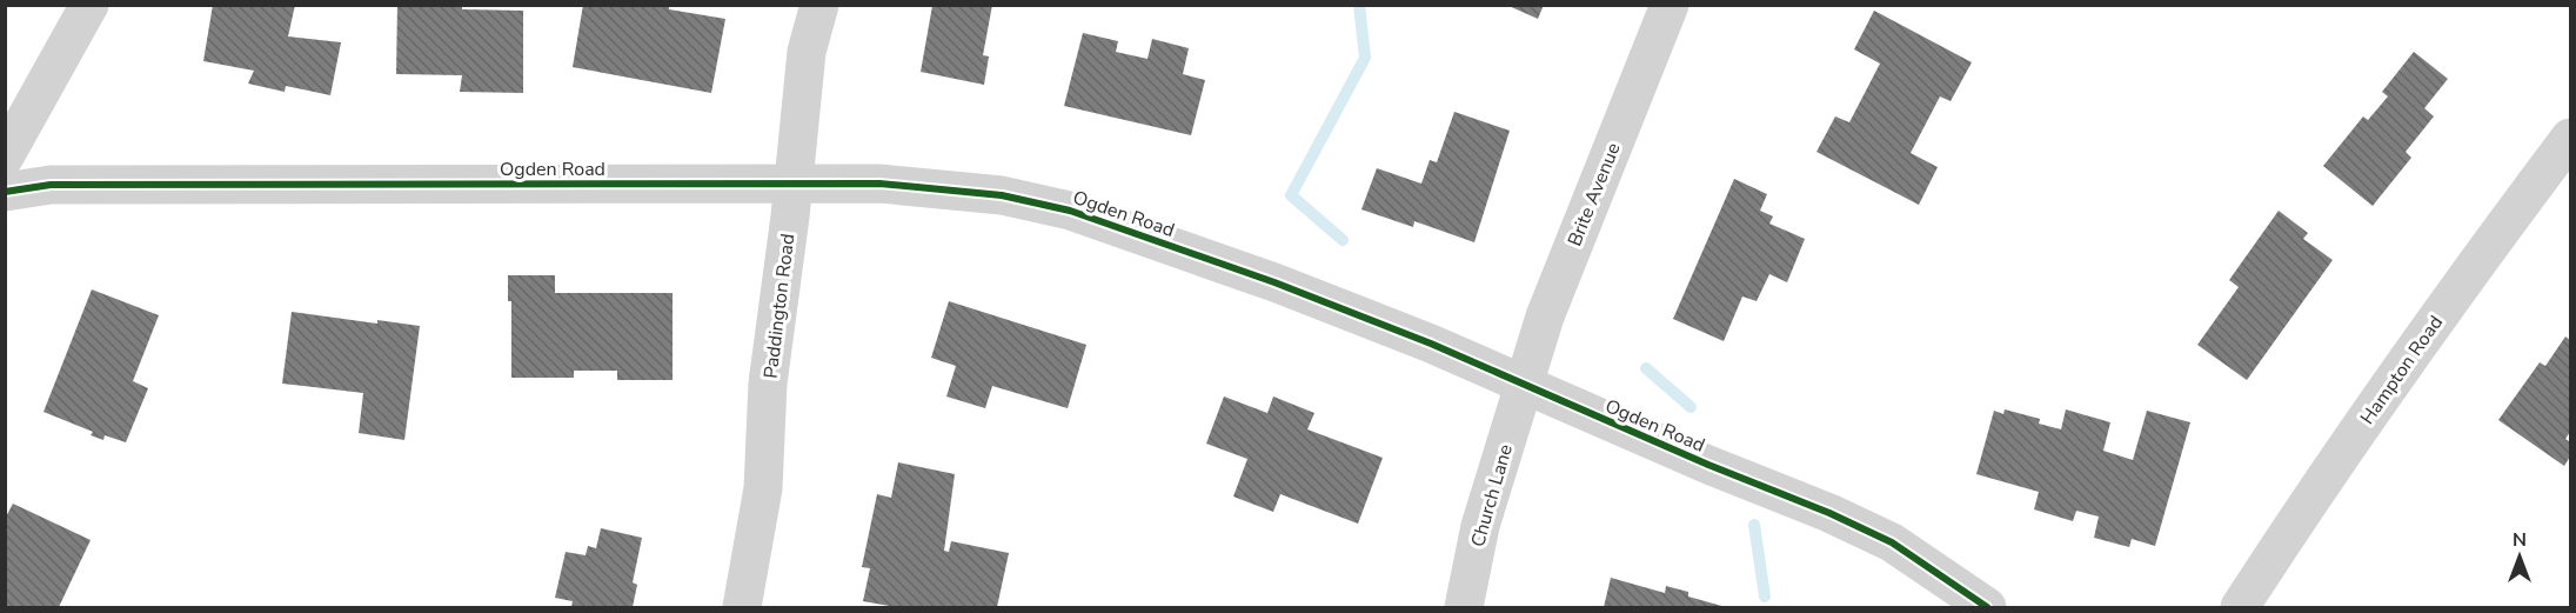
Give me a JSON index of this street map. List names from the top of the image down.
{
  "streets": {
    "street": [
      "Ogden Road",
      "Brite Avenue",
      "Paddington Road",
      "Hampton Road",
      "Church Lane"
    ]
  },
  "crossings": [
    ["Ogden Road", "Brite Avenue"],
    ["Ogden Road", "Paddington Road"],
    ["Ogden Road", "Church Lane"],
    ["Brite Avenue", "Church Lane"]
  ],
  "north": "top"
}
